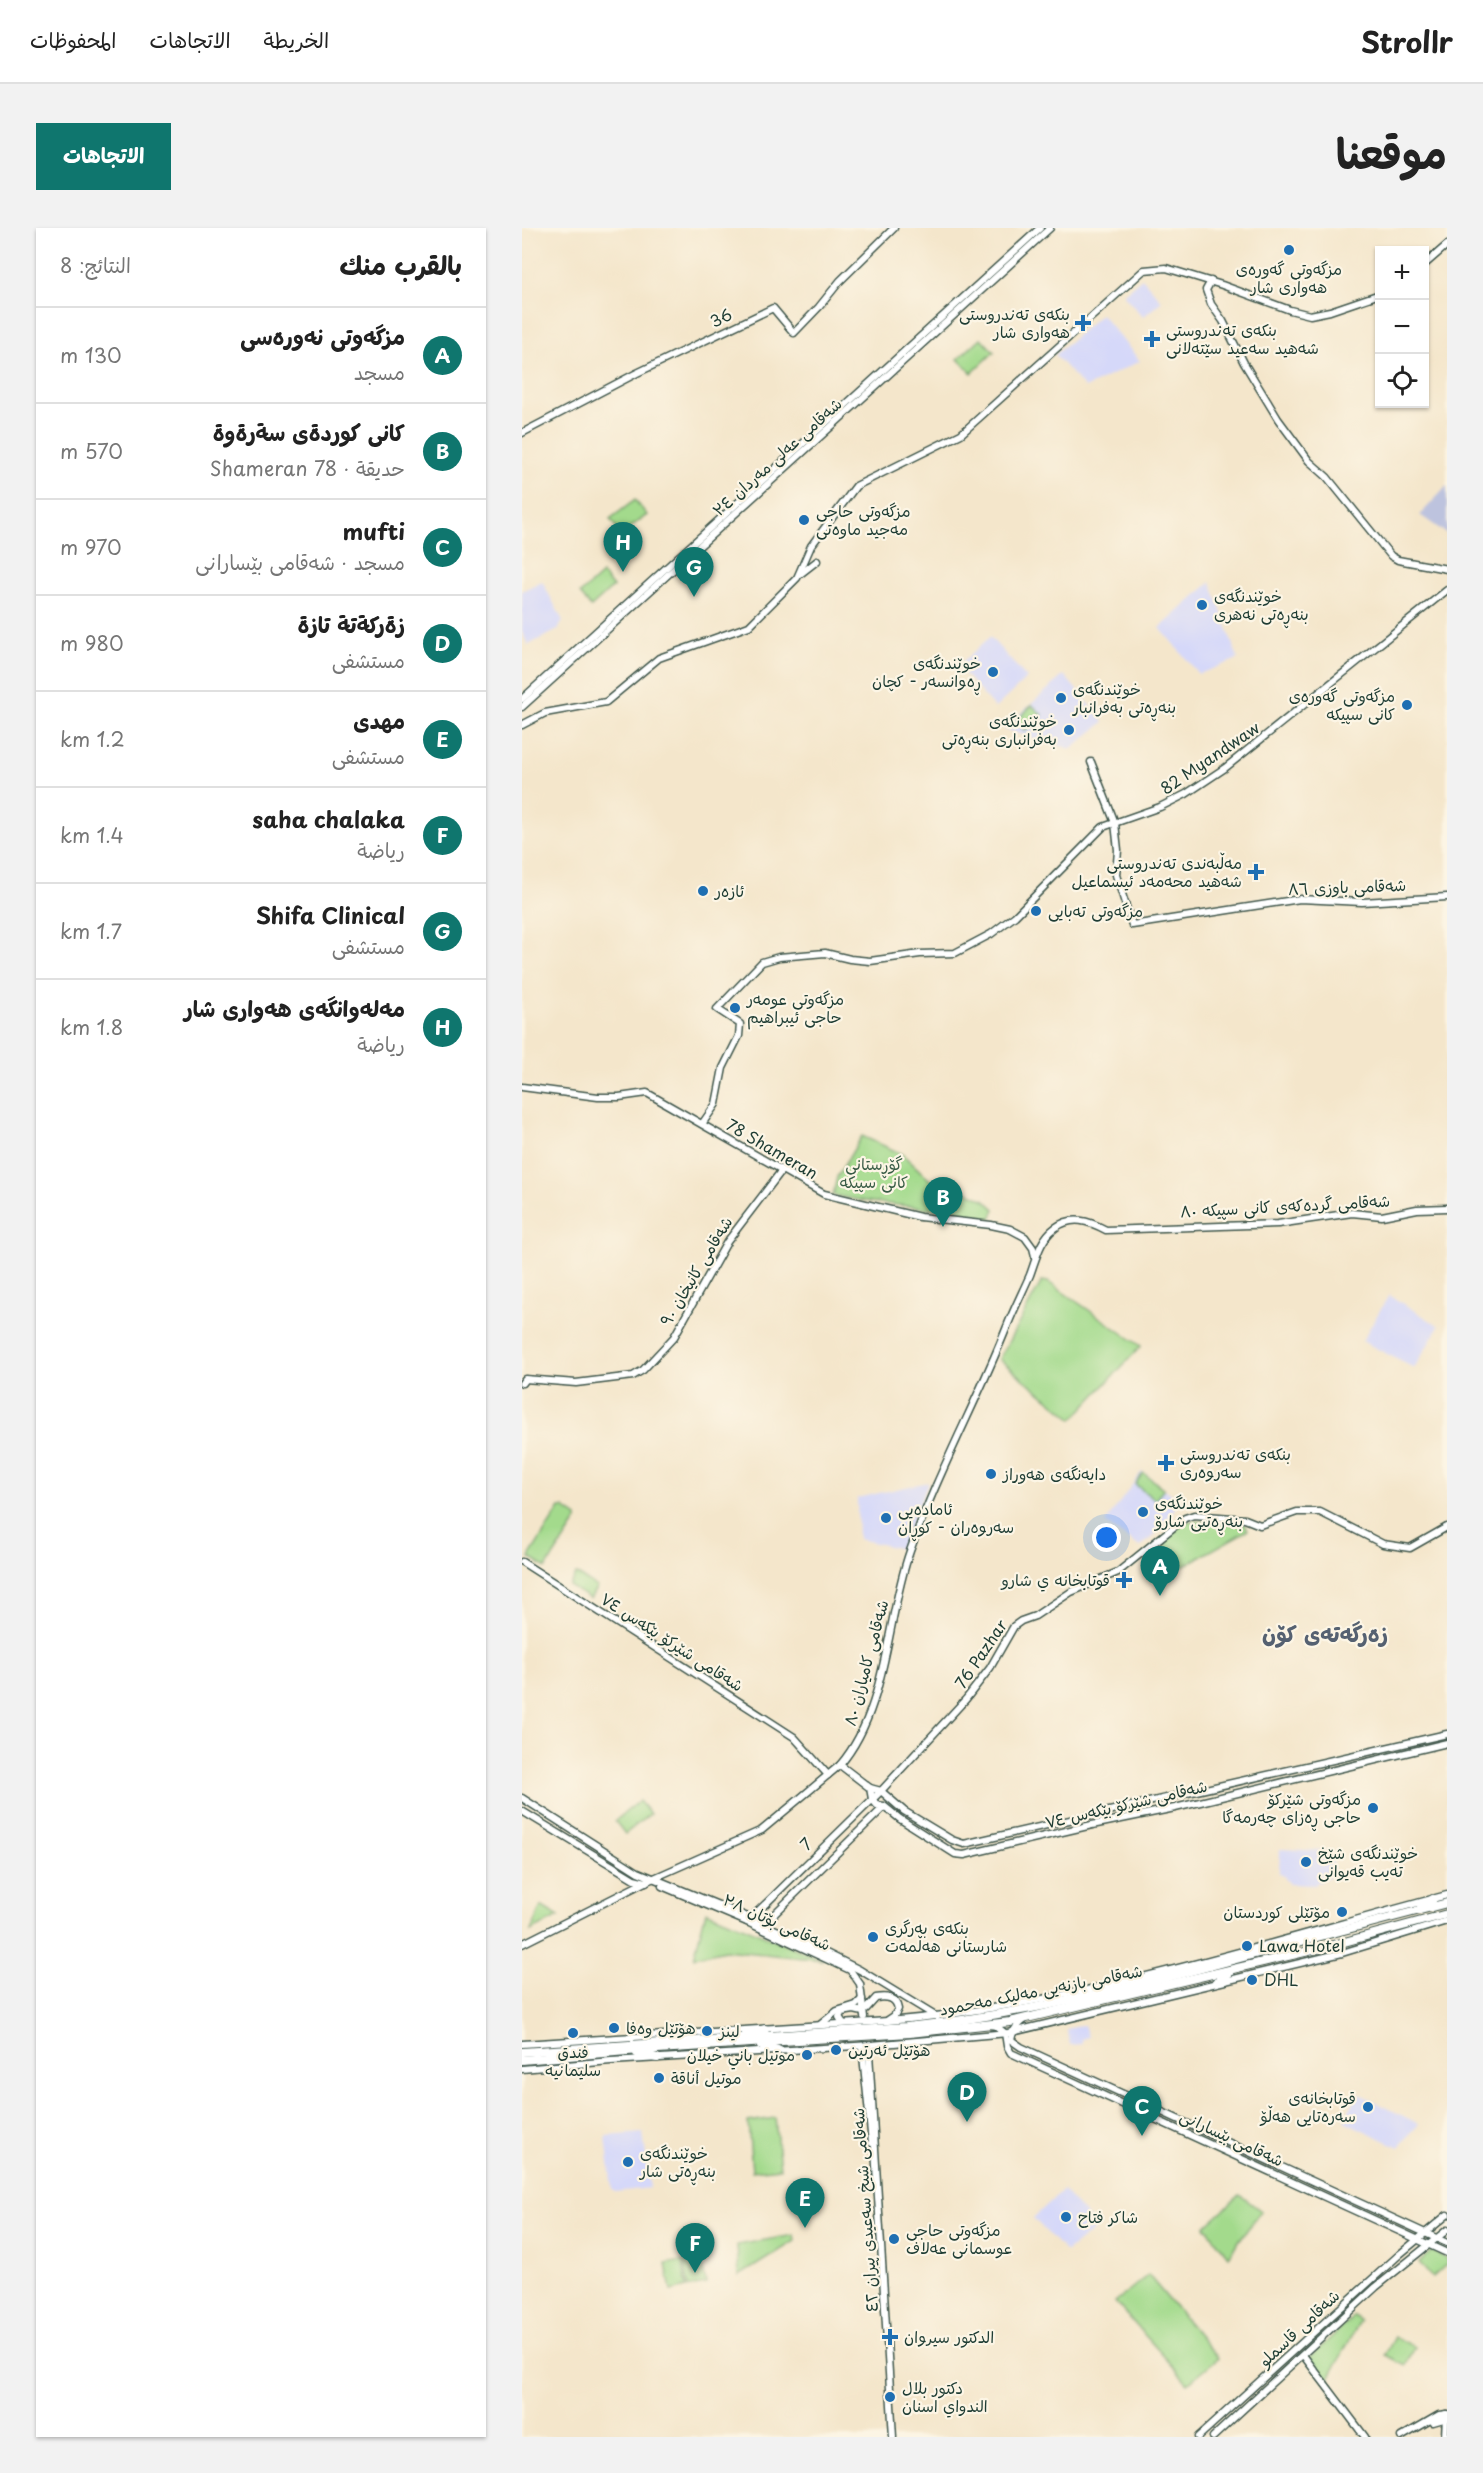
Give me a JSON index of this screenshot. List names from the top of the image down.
{
  "streets": {
    "highway": ["شەقامی بازنەیی مەلیک مەحمود"],
    "street": [
      "36",
      "شەقامی عەلی مەردان ٣٤",
      "82 Myandwaw",
      "شەقامی باوزی ٨٦",
      "78 Shameran",
      "شەقامی گردەکەی کانی سپیکە ٨٠",
      "شەقامی کانیخان ٩٠",
      "شەقامی شێرکۆ بێکەس ٧٤",
      "76 Pazhar",
      "شەقامی کامیاران ٨٠",
      "7",
      "شەقامی بۆتان ٣٨",
      "شەقامی بێسارانی",
      "شەقامی شیخ سەعیدی پیران ٤٢",
      "شەقامی قاسملو"
    ]
  },
  "crossings": [
    ["82 Myandwaw", "شەقامی باوزی ٨٦"],
    ["82 Myandwaw", "78 Shameran"],
    ["78 Shameran", "شەقامی گردەکەی کانی سپیکە ٨٠"],
    ["78 Shameran", "شەقامی کانیخان ٩٠"],
    ["78 Shameran", "شەقامی کامیاران ٨٠"],
    ["شەقامی گردەکەی کانی سپیکە ٨٠", "شەقامی کامیاران ٨٠"],
    ["شەقامی شێرکۆ بێکەس ٧٤", "76 Pazhar"],
    ["شەقامی شێرکۆ بێکەس ٧٤", "شەقامی کامیاران ٨٠"],
    ["شەقامی شێرکۆ بێکەس ٧٤", "7"],
    ["76 Pazhar", "7"],
    ["شەقامی کامیاران ٨٠", "شەقامی بۆتان ٣٨"],
    ["7", "شەقامی بۆتان ٣٨"],
    ["شەقامی بۆتان ٣٨", "شەقامی بازنەیی مەلیک مەحمود"],
    ["شەقامی بێسارانی", "شەقامی قاسملو"]
  ],
  "districts": ["زەرگەتەی کۆن"],
  "parks": ["گۆڕستانی کانی سپیکە"],
  "places": {
    "other": [
      "مزگەوتی گەورەی هەواری شار",
      "مزگەوتی حاجی مەجید ماوەتی",
      "خوێندنگەی بنەڕەتی نەهری",
      "خوێندنگەی ڕەوانسەر - کچان",
      "خوێندنگەی بنەڕەتی بەفرانبار",
      "مزگەوتی گەورەی کانی سپیکە",
      "خوێندنگەی بەفرانباری بنەڕەتی",
      "ئازەر",
      "مزگەوتی تەبایی",
      "مزگەوتی عومەر حاجی ئیبراهیم",
      "دایەنگەی هەوراز",
      "خوێندنگەی بنەڕەتیی شارۆ",
      "ئامادەیی سەروەران - کوڕان",
      "مزگەوتی شێرکۆ حاجی ڕەزای چەرمەگا",
      "خوێندنگەی شێخ تەیب قەیوانی",
      "مۆتێلی کوردستان",
      "بنکەی بەرگری شارستانی هەڵمەت",
      "Lawa Hotel",
      "DHL",
      "هۆتێل وەفا",
      "لينز",
      "فندق سليمانيه",
      "هۆتێل ئەرتین",
      "موتيل باني خيلان",
      "موتيل أناقة",
      "قوتابخانەی سەرەتایی هەڵۆ",
      "خوێندنگەی بنەڕەتی شار",
      "شاكر فتاح",
      "مزگەوتی حاجی عوسمانی عەلاف",
      "دكتور بلال الندواي اسنان"
    ],
    "health": [
      "بنکەی تەندروستی هەواری شار",
      "بنکەی تەندروستی شەهید سەعید سێتەلانی",
      "مەڵبەندی تەندروستی شەهید محەمەد ئیسماعیل",
      "بنکەی تەندروستی سەروەری",
      "قوتابخانه ي شارو",
      "الدكتور سيروان"
    ]
  },
  "page": {
    "header": "Strollr",
    "nav": ["الخريطة", "الاتجاهات", "المحفوظات"],
    "title": "موقعنا",
    "buttons": "الاتجاهات",
    "heading": ["بالقرب منك", "النتائج: 8"],
    "map_buttons": ["+", "−"],
    "list": [
      {
        "mark": "A",
        "name": "مزگەوتی نەورەسی",
        "note": "مسجد",
        "value": "130 m"
      },
      {
        "mark": "B",
        "name": "كانى كوردةى سةرةوة",
        "note": "حديقة · 78 Shameran",
        "value": "570 m"
      },
      {
        "mark": "C",
        "name": "mufti",
        "note": "مسجد · شەقامی بێسارانی",
        "value": "970 m"
      },
      {
        "mark": "D",
        "name": "زةركةتة تازة",
        "note": "مستشفى",
        "value": "980 m"
      },
      {
        "mark": "E",
        "name": "مهدی",
        "note": "مستشفى",
        "value": "1.2 km"
      },
      {
        "mark": "F",
        "name": "saha chalaka",
        "note": "رياضة",
        "value": "1.4 km"
      },
      {
        "mark": "G",
        "name": "Shifa Clinical",
        "note": "مستشفى",
        "value": "1.7 km"
      },
      {
        "mark": "H",
        "name": "مەلەوانگەی هەواری شار",
        "note": "رياضة",
        "value": "1.8 km"
      }
    ],
    "pins": [
      "H",
      "G",
      "B",
      "A",
      "D",
      "C",
      "E",
      "F"
    ]
  }
}
